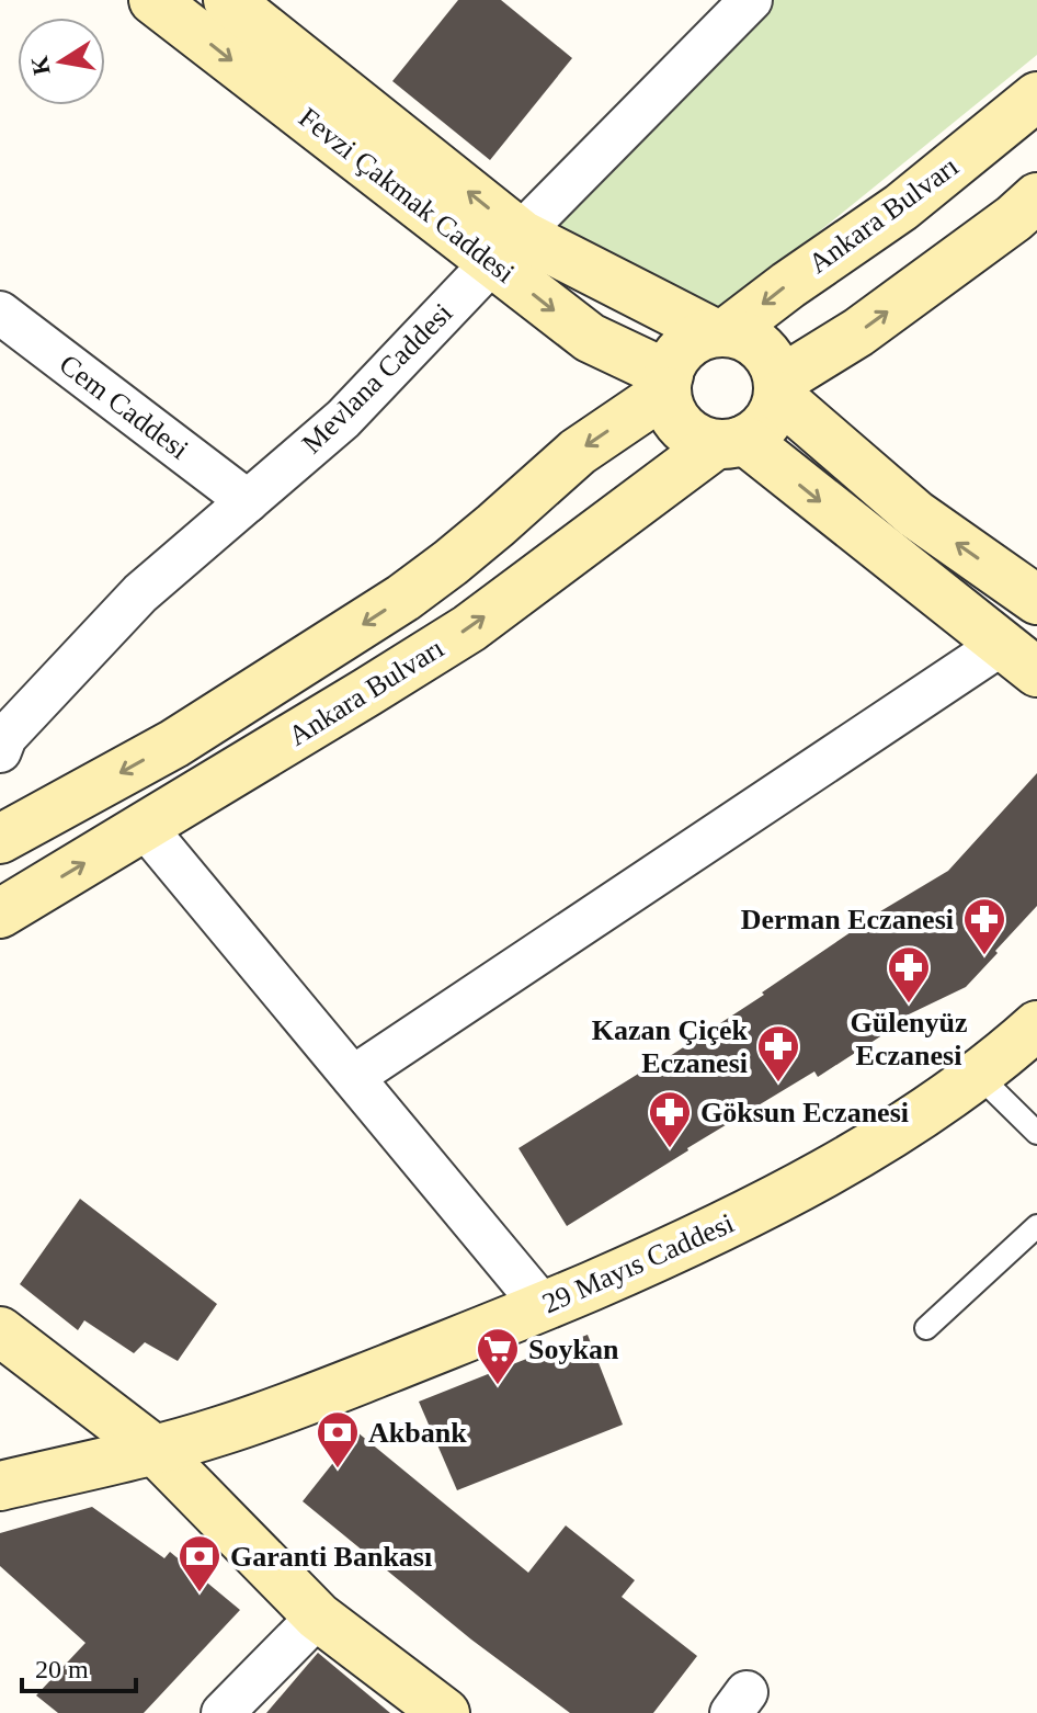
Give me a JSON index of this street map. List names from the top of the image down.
{
  "streets": {
    "main road": ["Fevzi Çakmak Caddesi", "Ankara Bulvarı", "29 Mayıs Caddesi"],
    "street": ["Mevlana Caddesi", "Cem Caddesi"]
  },
  "crossings": [
    ["Fevzi Çakmak Caddesi", "Ankara Bulvarı"],
    ["Fevzi Çakmak Caddesi", "Mevlana Caddesi"],
    ["Mevlana Caddesi", "Cem Caddesi"]
  ],
  "places": {
    "pharmacy": [
      "Derman Eczanesi",
      "Gülenyüz Eczanesi",
      "Kazan Çiçek Eczanesi",
      "Göksun Eczanesi"
    ],
    "supermarket": ["Soykan"],
    "bank": ["Akbank", "Garanti Bankası"]
  },
  "scale_bar": "20 m",
  "north": "left"
}
